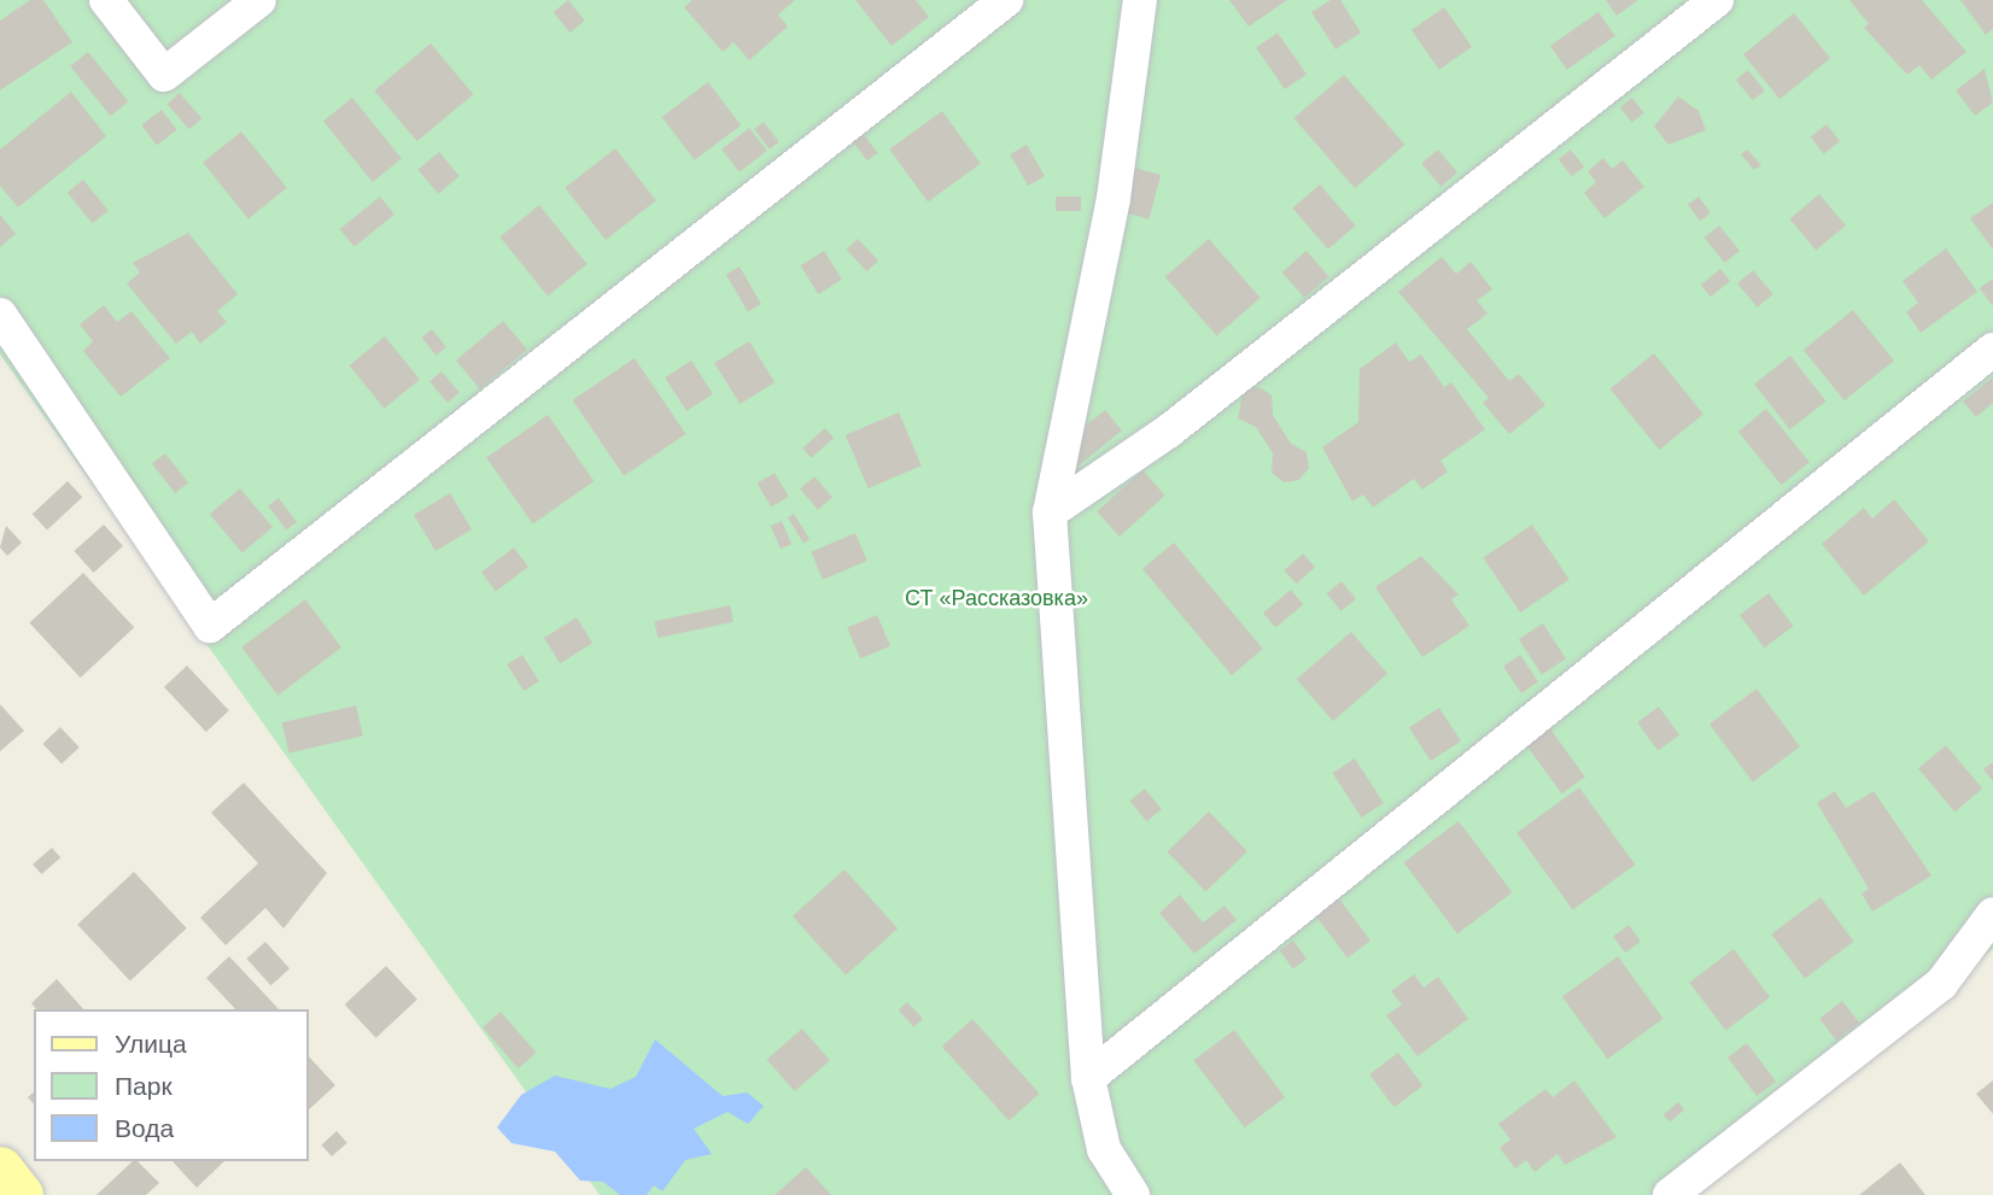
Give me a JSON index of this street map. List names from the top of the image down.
{
  "parks": ["СТ «Рассказовка»"],
  "legend": ["Улица", "Парк", "Вода"]
}
